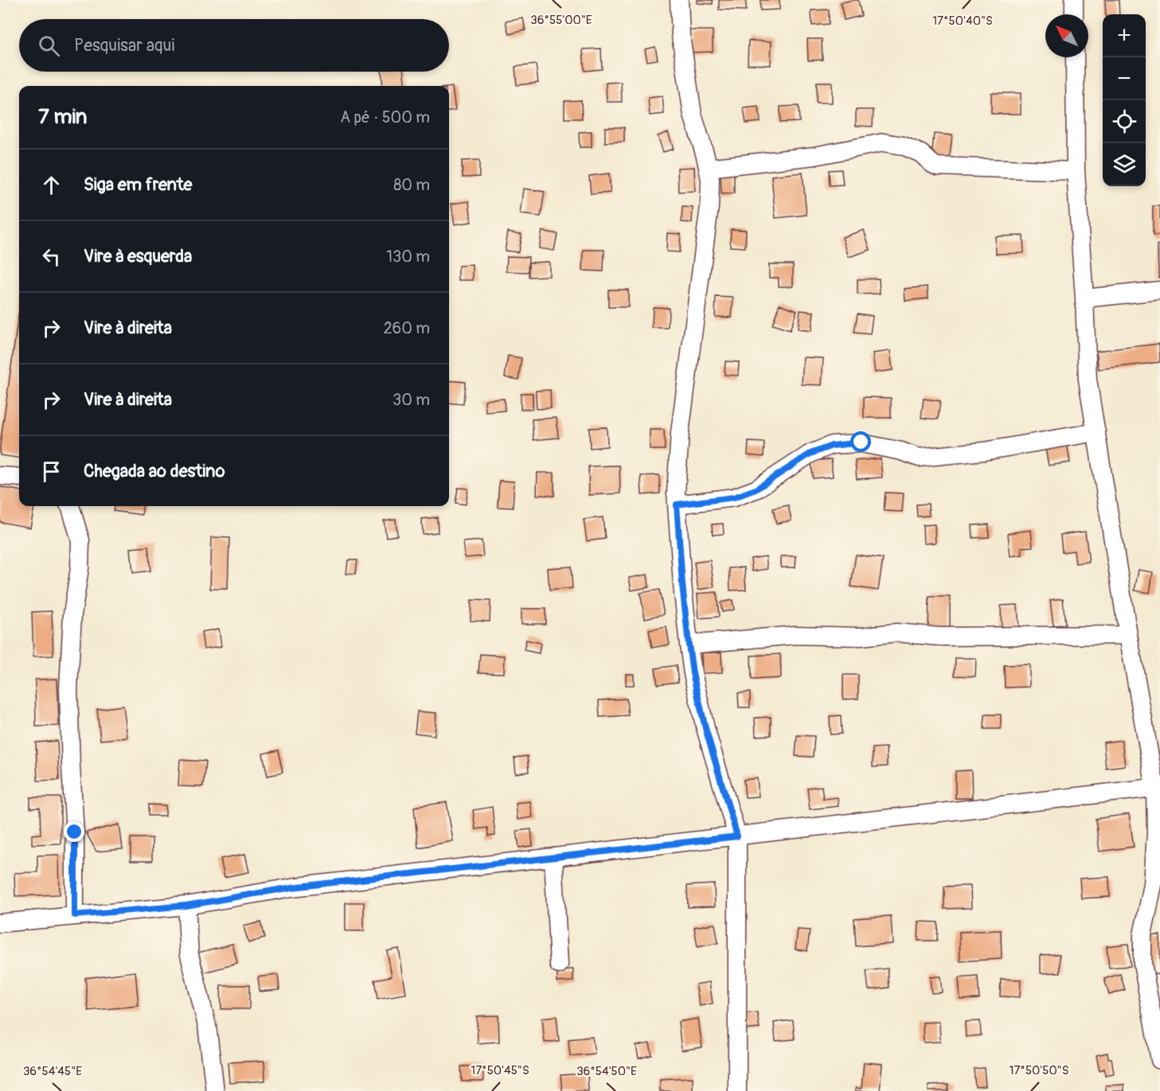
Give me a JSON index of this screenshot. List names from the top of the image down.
{
  "north": "top left",
  "page": {
    "map_buttons": ["+", "−"],
    "search": "Pesquisar aqui",
    "heading": ["7 min", "A pé · 500 m"],
    "list": [
      ["Siga em frente", "80 m"],
      ["Vire à esquerda", "130 m"],
      ["Vire à direita", "260 m"],
      ["Vire à direita", "30 m"],
      "Chegada ao destino"
    ]
  },
  "coordinates": [
    "36°55'00\"E",
    "17°50'40\"S",
    "17°50'45\"S",
    "17°50'50\"S",
    "36°54'45\"E",
    "36°54'50\"E"
  ]
}
